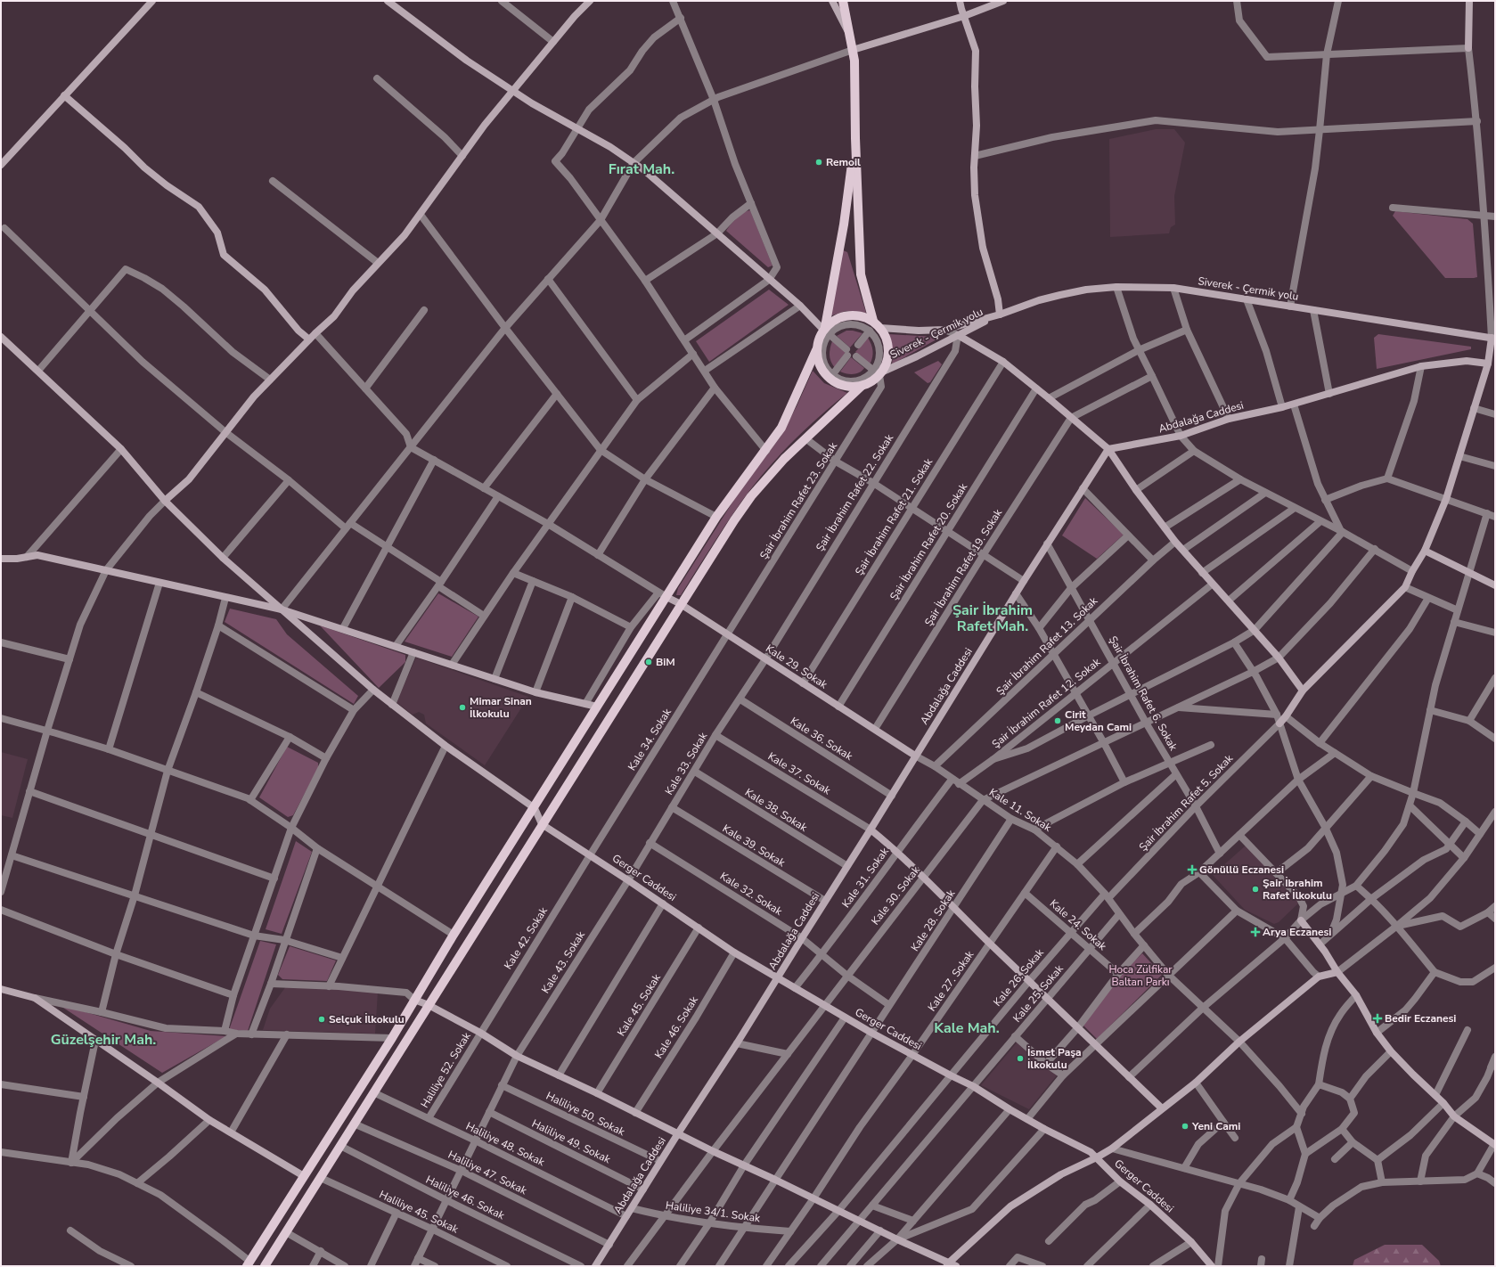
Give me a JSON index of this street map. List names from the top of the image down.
{
  "streets": {
    "street": [
      "Siverek - Çermik yolu",
      "Abdalağa Caddesi",
      "Şair İbrahim Rafet 22. Sokak",
      "Şair İbrahim Rafet 23. Sokak",
      "Şair İbrahim Rafet 21. Sokak",
      "Şair İbrahim Rafet 20. Sokak",
      "Şair İbrahim Rafet 19. Sokak",
      "Şair İbrahim Rafet 13. Sokak",
      "Kale 29. Sokak",
      "Şair İbrahim Rafet 6. Sokak",
      "Şair İbrahim Rafet 12. Sokak",
      "Kale 36. Sokak",
      "Kale 34. Sokak",
      "Kale 33. Sokak",
      "Kale 37. Sokak",
      "Şair İbrahim Rafet 5. Sokak",
      "Kale 38. Sokak",
      "Kale 11. Sokak",
      "Kale 39. Sokak",
      "Gerger Caddesi",
      "Kale 31. Sokak",
      "Kale 32. Sokak",
      "Kale 30. Sokak",
      "Kale 28. Sokak",
      "Kale 24. Sokak",
      "Kale 42. Sokak",
      "Kale 43. Sokak",
      "Kale 26. Sokak",
      "Kale 27. Sokak",
      "Kale 25. Sokak",
      "Kale 45. Sokak",
      "Kale 46. Sokak",
      "Haliliye 52. Sokak",
      "Haliliye 50. Sokak",
      "Haliliye 49. Sokak",
      "Haliliye 48. Sokak",
      "Haliliye 47. Sokak",
      "Haliliye 46. Sokak",
      "Haliliye 45. Sokak",
      "Haliliye 34/1. Sokak"
    ]
  },
  "crossings": [
    ["Siverek - Çermik yolu", "Şair İbrahim Rafet 22. Sokak"],
    ["Siverek - Çermik yolu", "Şair İbrahim Rafet 23. Sokak"],
    ["Abdalağa Caddesi", "Kale 29. Sokak"],
    ["Abdalağa Caddesi", "Şair İbrahim Rafet 6. Sokak"],
    ["Abdalağa Caddesi", "Kale 36. Sokak"],
    ["Abdalağa Caddesi", "Kale 37. Sokak"],
    ["Abdalağa Caddesi", "Kale 38. Sokak"],
    ["Abdalağa Caddesi", "Kale 11. Sokak"],
    ["Abdalağa Caddesi", "Kale 39. Sokak"],
    ["Abdalağa Caddesi", "Gerger Caddesi"],
    ["Abdalağa Caddesi", "Kale 32. Sokak"],
    ["Abdalağa Caddesi", "Haliliye 50. Sokak"],
    ["Abdalağa Caddesi", "Haliliye 49. Sokak"],
    ["Abdalağa Caddesi", "Haliliye 48. Sokak"],
    ["Abdalağa Caddesi", "Haliliye 47. Sokak"],
    ["Abdalağa Caddesi", "Haliliye 34/1. Sokak"],
    ["Şair İbrahim Rafet 22. Sokak", "Kale 29. Sokak"],
    ["Şair İbrahim Rafet 22. Sokak", "Kale 33. Sokak"],
    ["Şair İbrahim Rafet 23. Sokak", "Kale 29. Sokak"],
    ["Şair İbrahim Rafet 23. Sokak", "Kale 34. Sokak"],
    ["Şair İbrahim Rafet 21. Sokak", "Kale 29. Sokak"],
    ["Şair İbrahim Rafet 20. Sokak", "Kale 29. Sokak"],
    ["Şair İbrahim Rafet 19. Sokak", "Kale 29. Sokak"],
    ["Şair İbrahim Rafet 13. Sokak", "Şair İbrahim Rafet 6. Sokak"],
    ["Şair İbrahim Rafet 13. Sokak", "Kale 11. Sokak"],
    ["Kale 29. Sokak", "Kale 34. Sokak"],
    ["Kale 29. Sokak", "Kale 33. Sokak"],
    ["Kale 29. Sokak", "Kale 11. Sokak"],
    ["Şair İbrahim Rafet 6. Sokak", "Şair İbrahim Rafet 12. Sokak"],
    ["Şair İbrahim Rafet 6. Sokak", "Şair İbrahim Rafet 5. Sokak"],
    ["Şair İbrahim Rafet 12. Sokak", "Kale 11. Sokak"],
    ["Kale 36. Sokak", "Kale 33. Sokak"],
    ["Kale 34. Sokak", "Gerger Caddesi"],
    ["Kale 34. Sokak", "Kale 42. Sokak"],
    ["Kale 33. Sokak", "Kale 37. Sokak"],
    ["Kale 33. Sokak", "Kale 38. Sokak"],
    ["Kale 33. Sokak", "Kale 39. Sokak"],
    ["Kale 33. Sokak", "Gerger Caddesi"],
    ["Kale 33. Sokak", "Kale 32. Sokak"],
    ["Kale 33. Sokak", "Kale 43. Sokak"],
    ["Şair İbrahim Rafet 5. Sokak", "Kale 11. Sokak"],
    ["Şair İbrahim Rafet 5. Sokak", "Kale 26. Sokak"],
    ["Kale 11. Sokak", "Kale 31. Sokak"],
    ["Kale 11. Sokak", "Kale 30. Sokak"],
    ["Kale 11. Sokak", "Kale 28. Sokak"],
    ["Kale 11. Sokak", "Kale 26. Sokak"],
    ["Kale 11. Sokak", "Kale 27. Sokak"],
    ["Kale 11. Sokak", "Kale 25. Sokak"],
    ["Gerger Caddesi", "Kale 31. Sokak"],
    ["Gerger Caddesi", "Kale 30. Sokak"],
    ["Gerger Caddesi", "Kale 28. Sokak"],
    ["Gerger Caddesi", "Kale 42. Sokak"],
    ["Gerger Caddesi", "Kale 43. Sokak"],
    ["Gerger Caddesi", "Kale 26. Sokak"],
    ["Gerger Caddesi", "Kale 27. Sokak"],
    ["Gerger Caddesi", "Kale 25. Sokak"],
    ["Gerger Caddesi", "Kale 45. Sokak"],
    ["Gerger Caddesi", "Kale 46. Sokak"],
    ["Kale 31. Sokak", "Kale 32. Sokak"],
    ["Kale 32. Sokak", "Kale 30. Sokak"],
    ["Kale 32. Sokak", "Kale 28. Sokak"],
    ["Kale 30. Sokak", "Haliliye 34/1. Sokak"],
    ["Kale 28. Sokak", "Haliliye 34/1. Sokak"],
    ["Kale 24. Sokak", "Kale 26. Sokak"],
    ["Kale 24. Sokak", "Kale 27. Sokak"],
    ["Kale 24. Sokak", "Kale 25. Sokak"],
    ["Kale 42. Sokak", "Haliliye 52. Sokak"],
    ["Kale 43. Sokak", "Haliliye 50. Sokak"],
    ["Kale 43. Sokak", "Haliliye 49. Sokak"],
    ["Kale 43. Sokak", "Haliliye 48. Sokak"],
    ["Kale 43. Sokak", "Haliliye 47. Sokak"],
    ["Kale 43. Sokak", "Haliliye 46. Sokak"],
    ["Kale 43. Sokak", "Haliliye 45. Sokak"],
    ["Kale 27. Sokak", "Haliliye 34/1. Sokak"],
    ["Haliliye 52. Sokak", "Haliliye 48. Sokak"]
  ],
  "districts": [
    "Fırat Mah.",
    "Şair İbrahim Rafet Mah.",
    "Kale Mah.",
    "Güzelşehir Mah."
  ],
  "parks": ["Hoca Zülfikar Baltan Parkı"],
  "places": {
    "other": [
      "Remoil",
      "BiM",
      "Mimar Sinan İlkokulu",
      "Cirit Meydan Cami",
      "Şair İbrahim Rafet İlkokulu",
      "Selçuk İlkokulu",
      "İsmet Paşa İlkokulu",
      "Yeni Cami"
    ],
    "health": ["Gönüllü Eczanesi", "Arya Eczanesi", "Bedir Eczanesi"]
  }
}
